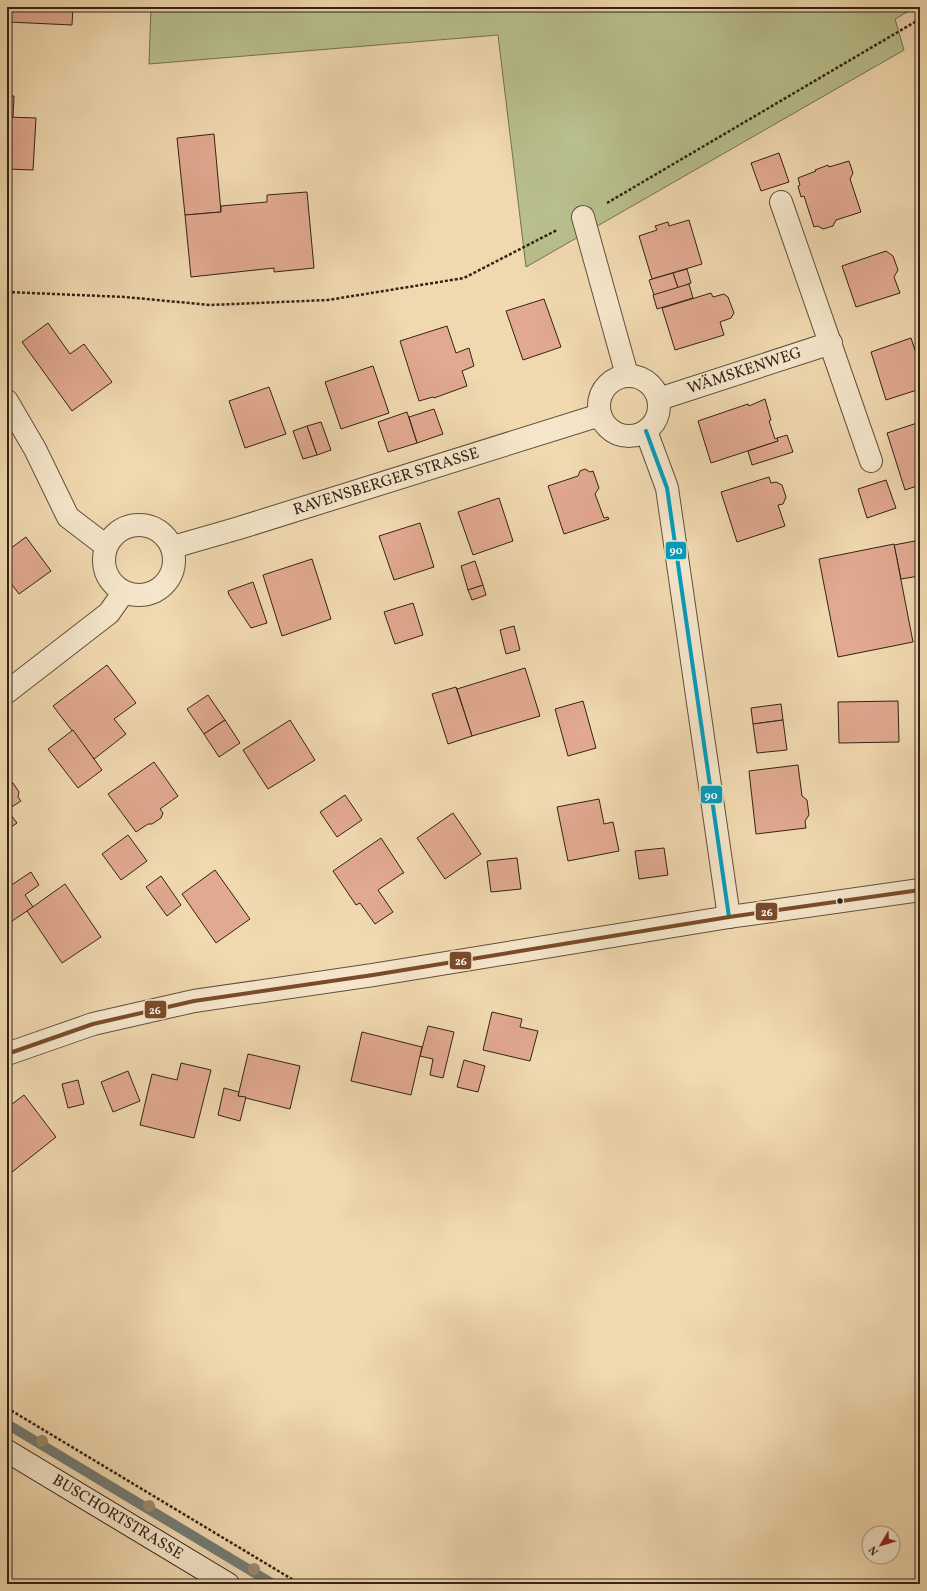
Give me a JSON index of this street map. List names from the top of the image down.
{
  "streets": {
    "street": ["WÄMSKENWEG", "RAVENSBERGER STRASSE", "BUSCHORTSTRASSE"]
  },
  "crossings": [
    ["WÄMSKENWEG", "RAVENSBERGER STRASSE"]
  ],
  "lines": ["transit line 90", "transit line 26"],
  "north": "bottom left"
}
